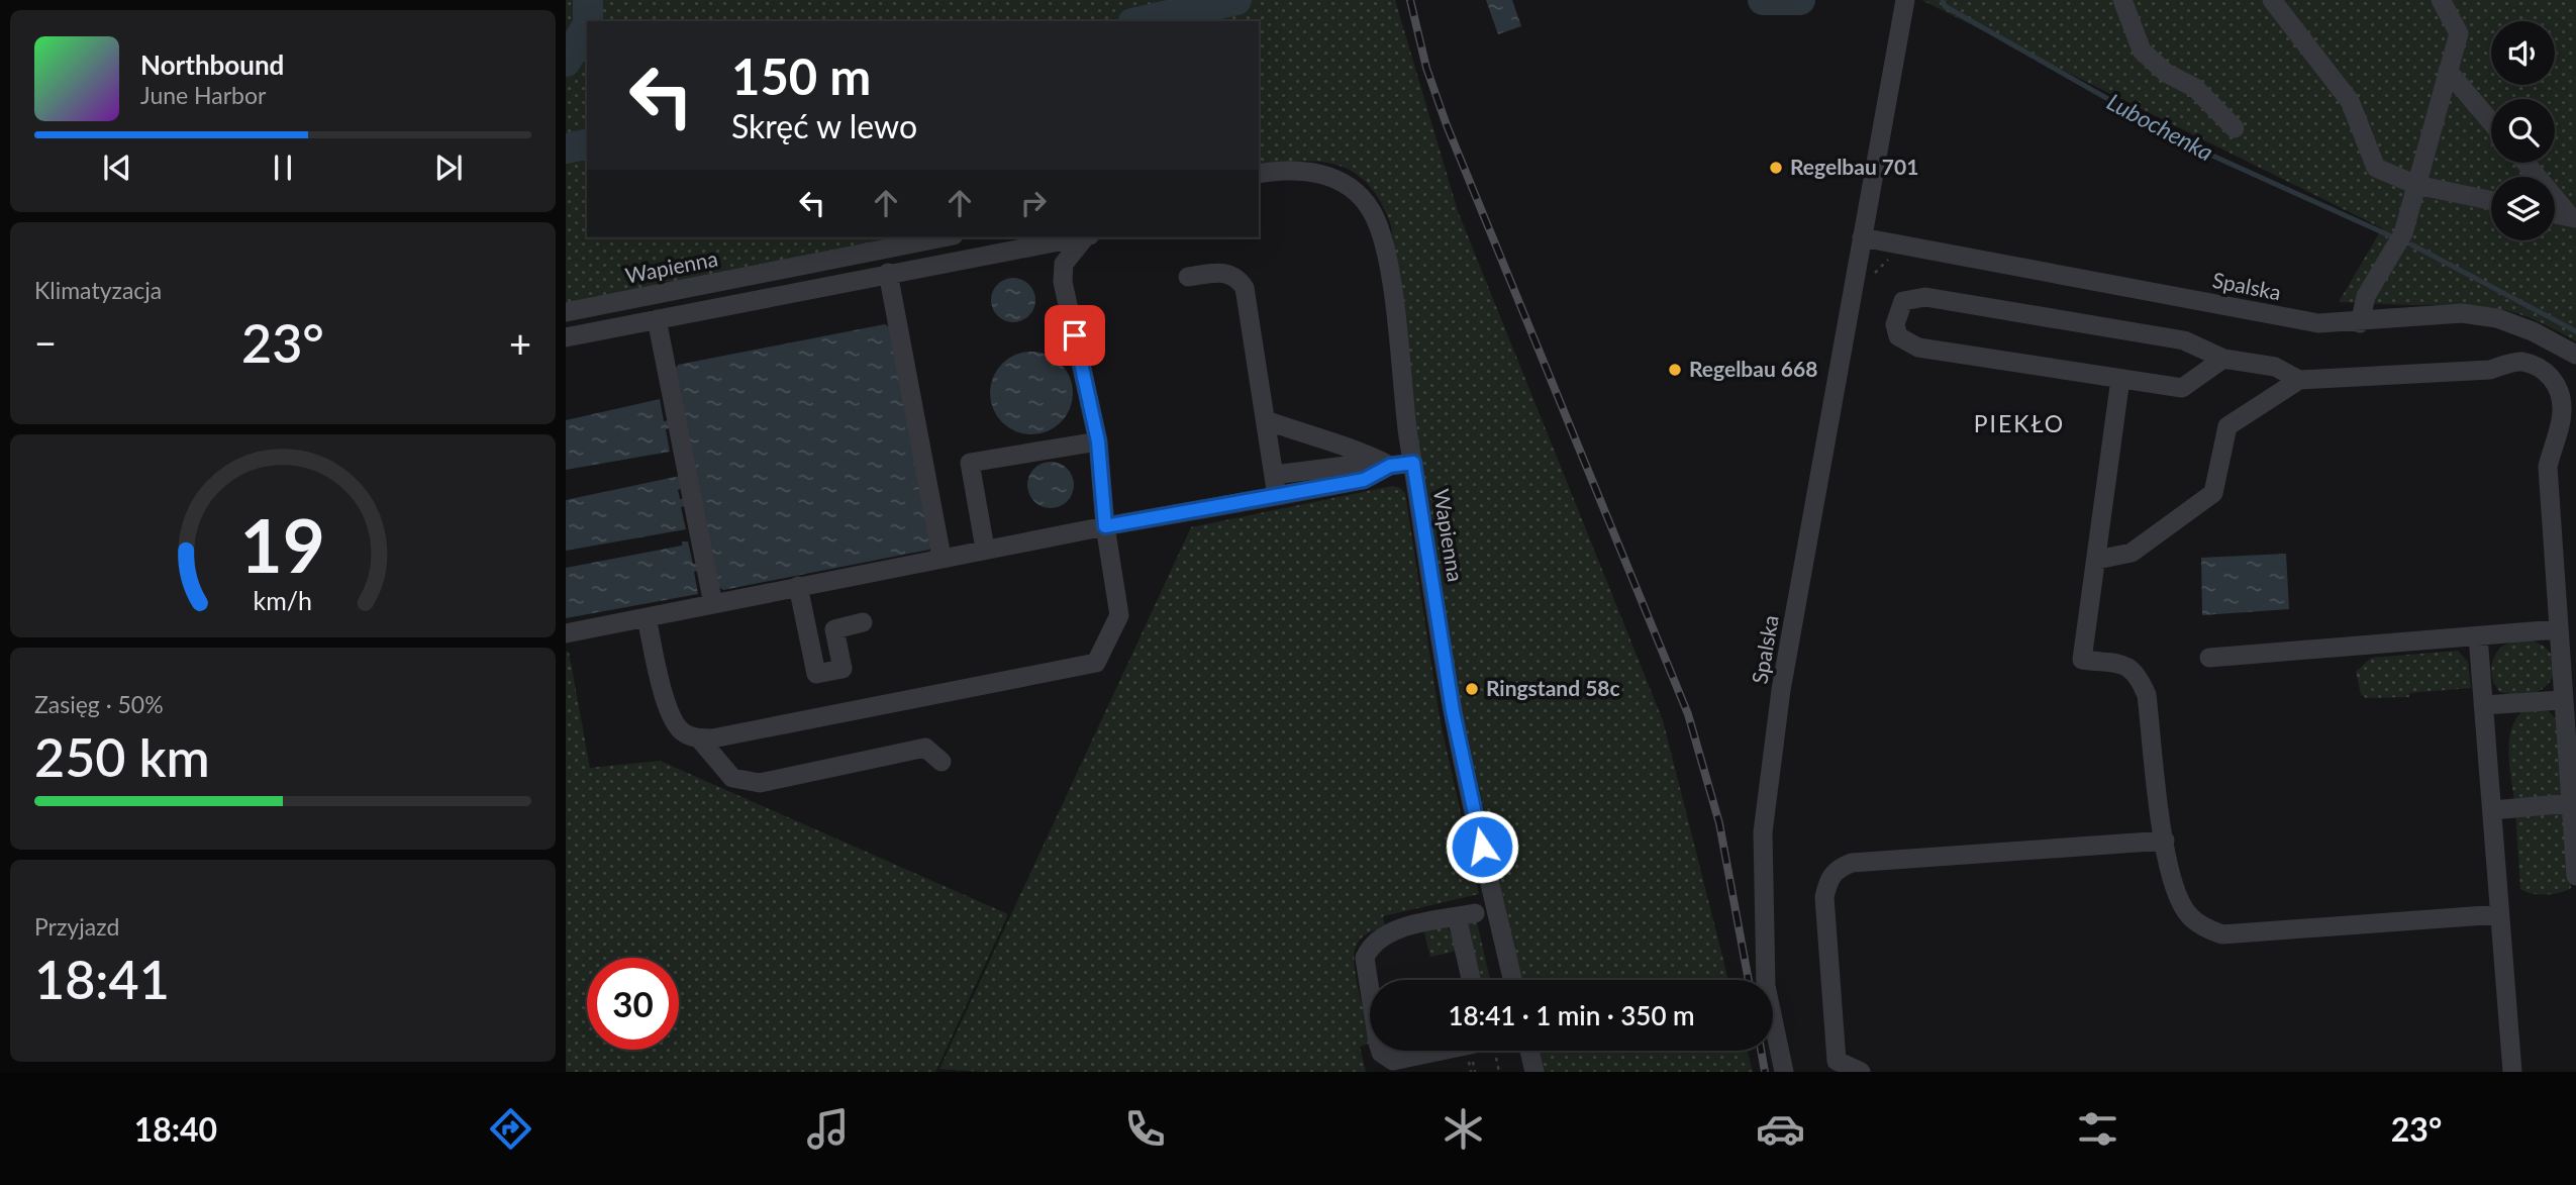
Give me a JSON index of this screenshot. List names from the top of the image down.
{
  "streets": {
    "street": ["Wapienna", "Spalska"]
  },
  "districts": ["PIEKŁO"],
  "water": ["Lubochenka"],
  "places": ["Regelbau 701", "Regelbau 668", "Ringstand 58c"],
  "page": {
    "turn": ["150 m", "Skręć w lewo"],
    "song": ["Northbound", "June Harbor"],
    "tile": [
      "Klimatyzacja",
      ["Zasięg · 50%", "250 km"],
      ["Przyjazd", "18:41"]
    ],
    "heat": ["−", "23°", "+"],
    "limit": "30",
    "trip": "18:41 · 1 min · 350 m",
    "tabs": ["18:40", "23°"],
    "gauge": ["19", "km/h"]
  }
}
